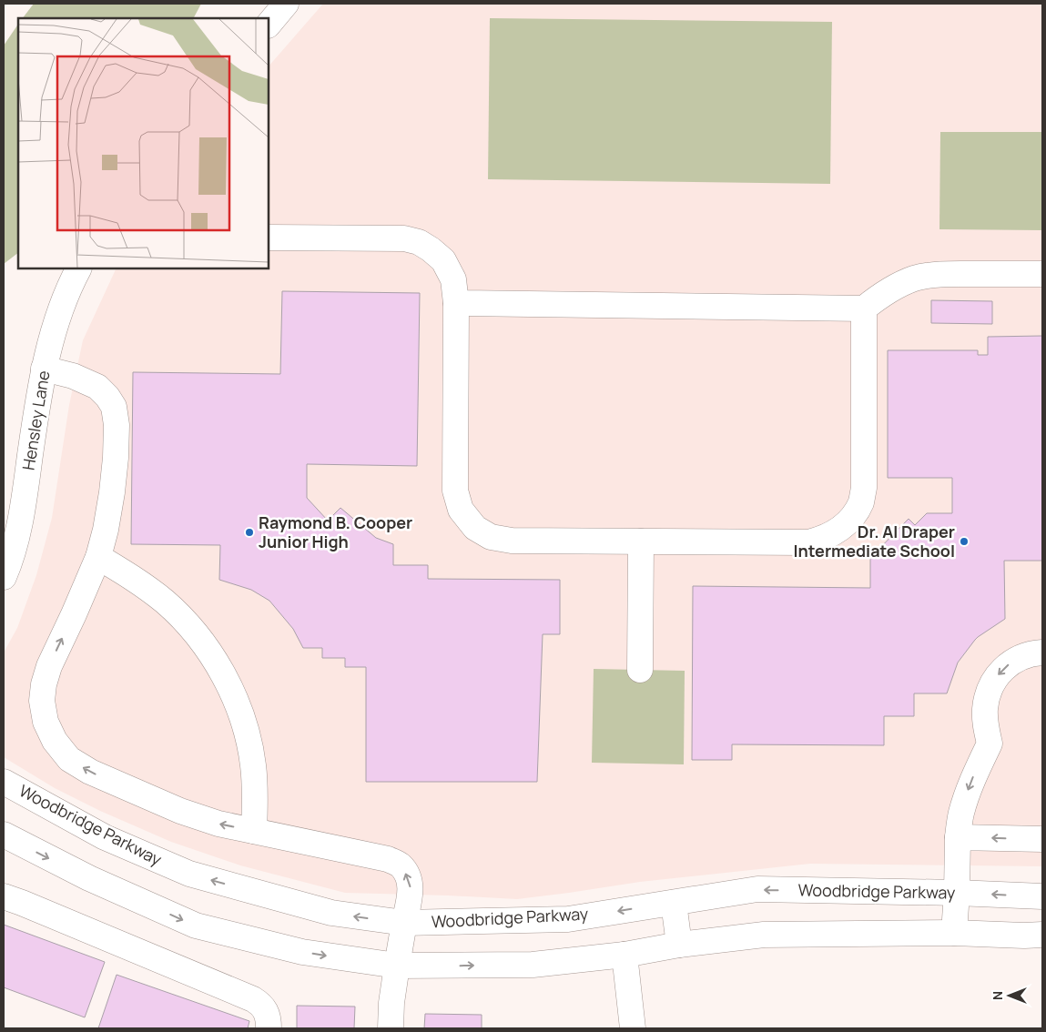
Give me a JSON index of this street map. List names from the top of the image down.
{
  "streets": {
    "main road": ["Hensley Lane", "Woodbridge Parkway"]
  },
  "places": ["Raymond B. Cooper Junior High", "Dr. Al Draper Intermediate School"],
  "north": "left"
}
